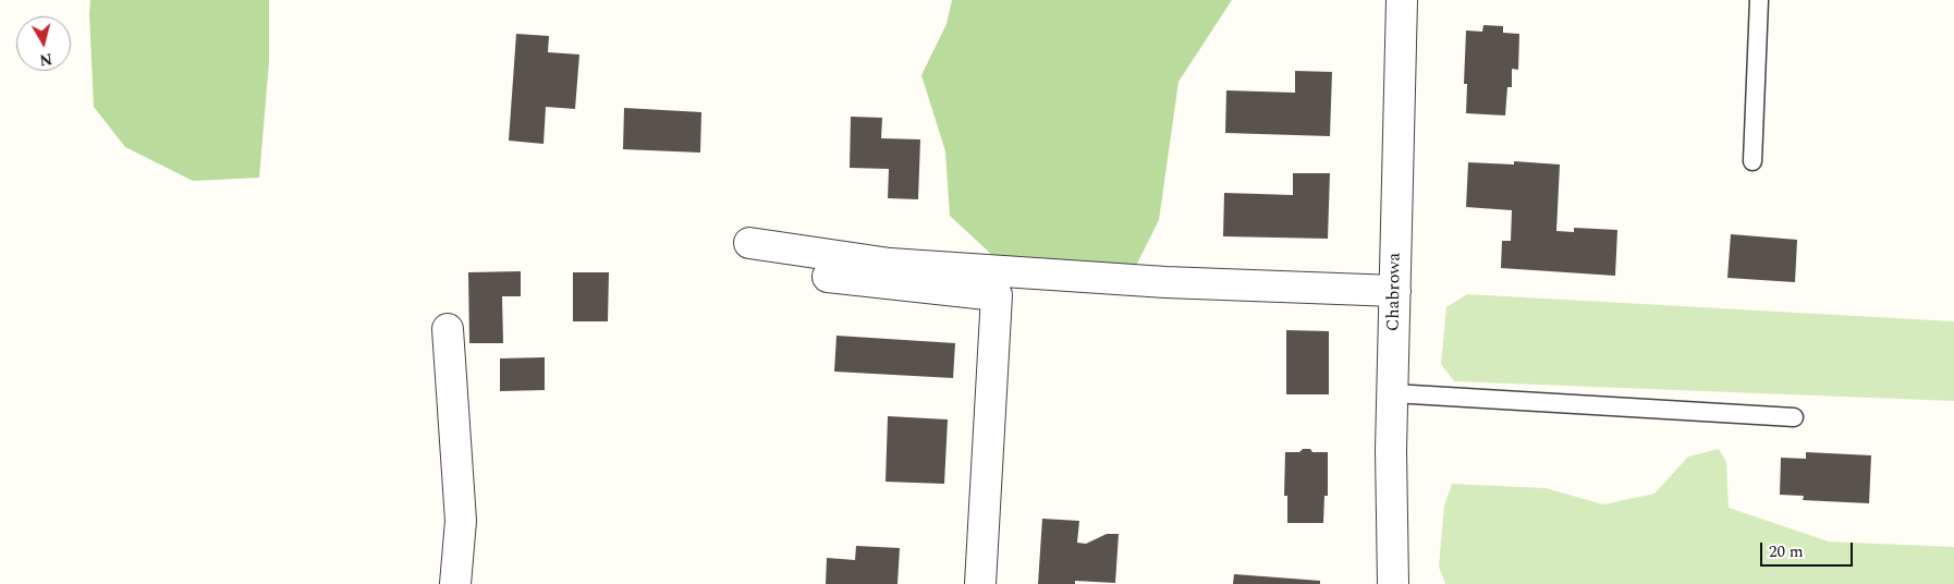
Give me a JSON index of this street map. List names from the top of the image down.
{
  "streets": {
    "street": ["Chabrowa"]
  },
  "scale_bar": "20 m",
  "north": "bottom"
}
